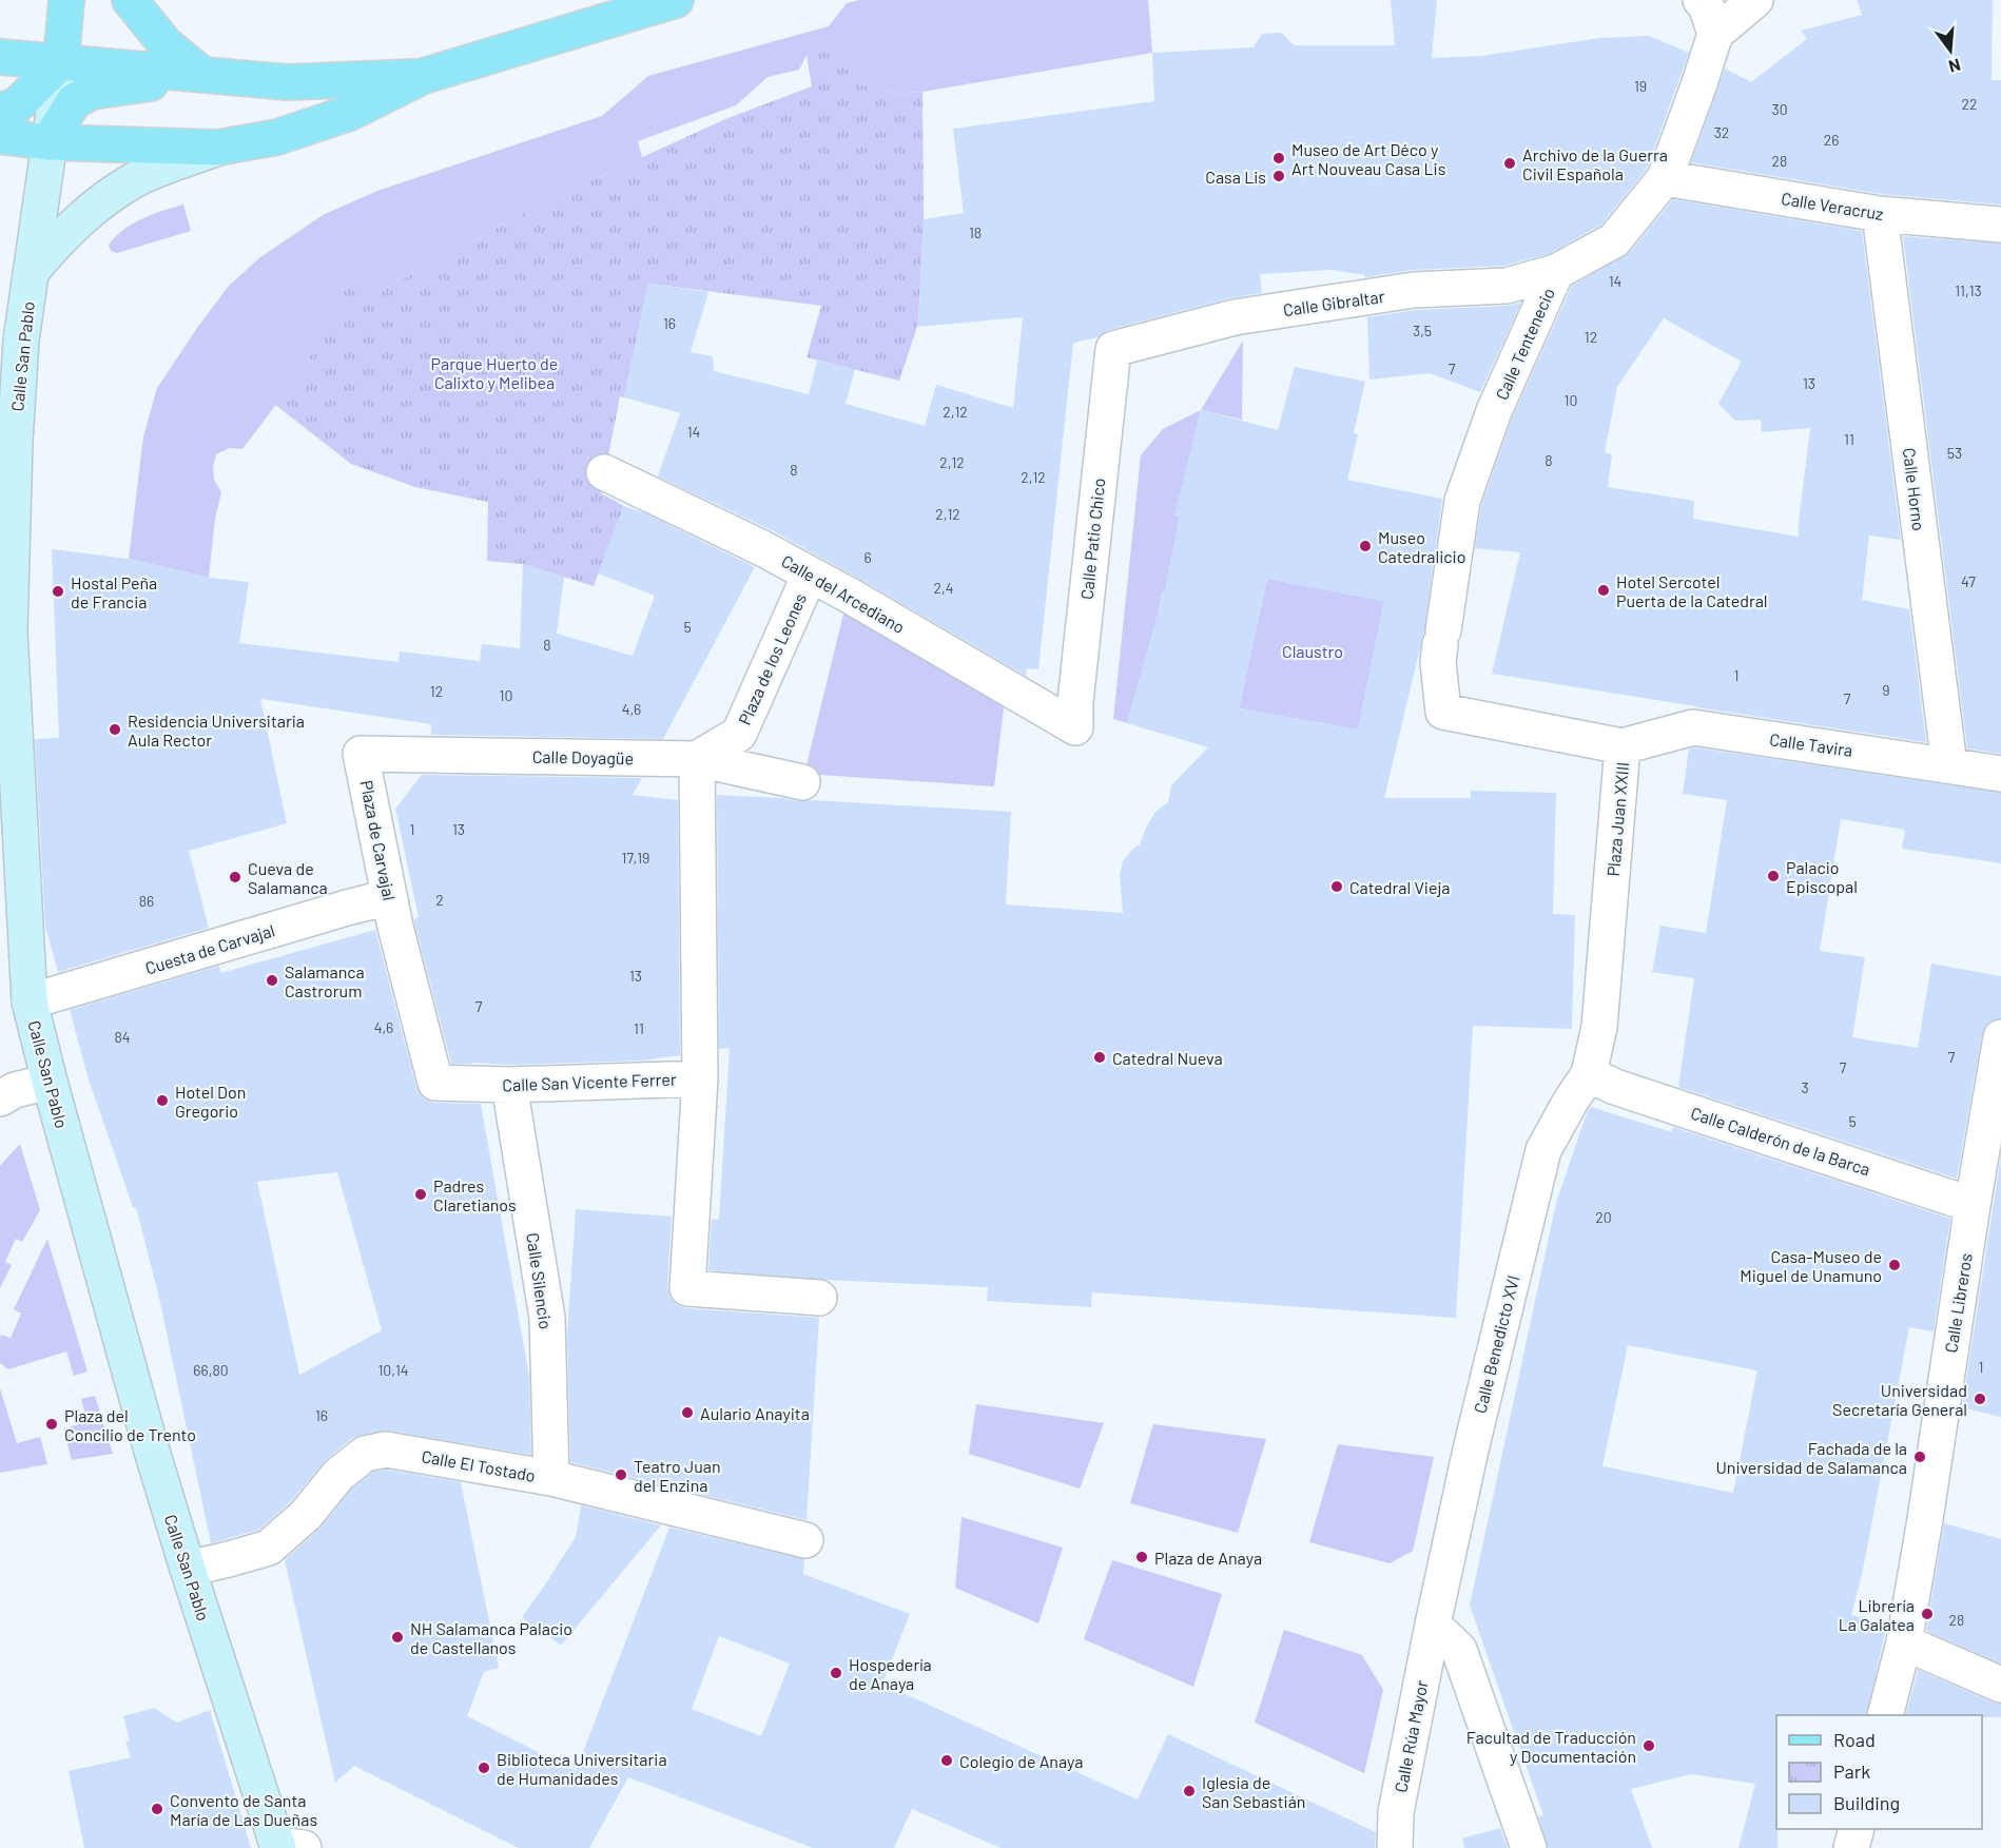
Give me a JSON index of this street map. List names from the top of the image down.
{
  "streets": {
    "main road": ["Calle San Pablo"],
    "street": [
      "Calle Veracruz",
      "Calle Gibraltar",
      "Calle Tentenecio",
      "Calle Horno",
      "Calle Patio Chico",
      "Calle del Arcediano",
      "Plaza de los Leones",
      "Calle Tavira",
      "Calle Doyagüe",
      "Plaza Juan XXIII",
      "Plaza de Carvajal",
      "Cuesta de Carvajal",
      "Calle San Vicente Ferrer",
      "Calle Calderón de la Barca",
      "Calle Silencio",
      "Calle Libreros",
      "Calle Benedicto XVI",
      "Calle El Tostado",
      "Calle Rúa Mayor"
    ]
  },
  "crossings": [
    ["Calle Veracruz", "Calle Tentenecio"],
    ["Calle Veracruz", "Calle Horno"],
    ["Calle Gibraltar", "Calle Tentenecio"],
    ["Calle Gibraltar", "Calle Patio Chico"],
    ["Calle Tentenecio", "Plaza Juan XXIII"],
    ["Calle San Pablo", "Cuesta de Carvajal"],
    ["Calle San Pablo", "Calle El Tostado"],
    ["Calle Horno", "Calle Tavira"],
    ["Calle Patio Chico", "Calle del Arcediano"],
    ["Calle del Arcediano", "Plaza de los Leones"],
    ["Plaza de los Leones", "Calle Doyagüe"],
    ["Plaza de los Leones", "Calle San Vicente Ferrer"],
    ["Calle Tavira", "Plaza Juan XXIII"],
    ["Calle Doyagüe", "Plaza de Carvajal"],
    ["Calle Doyagüe", "Calle San Vicente Ferrer"],
    ["Plaza Juan XXIII", "Calle Calderón de la Barca"],
    ["Plaza Juan XXIII", "Calle Benedicto XVI"],
    ["Plaza de Carvajal", "Cuesta de Carvajal"],
    ["Plaza de Carvajal", "Calle San Vicente Ferrer"],
    ["Cuesta de Carvajal", "Calle San Vicente Ferrer"],
    ["Calle San Vicente Ferrer", "Calle Silencio"],
    ["Calle Calderón de la Barca", "Calle Libreros"],
    ["Calle Calderón de la Barca", "Calle Benedicto XVI"],
    ["Calle Silencio", "Calle El Tostado"],
    ["Calle Benedicto XVI", "Calle Rúa Mayor"]
  ],
  "parks": ["Parque Huerto de Calixto y Melibea", "Claustro"],
  "places": [
    "Museo de Art Déco y Art Nouveau Casa Lis",
    "Archivo de la Guerra Civil Española",
    "Casa Lis",
    "Museo Catedralicio",
    "Hotel Sercotel Puerta de la Catedral",
    "Hostal Peña de Francia",
    "Residencia Universitaria Aula Rector",
    "Palacio Episcopal",
    "Cueva de Salamanca",
    "Catedral Vieja",
    "Salamanca Castrorum",
    "Catedral Nueva",
    "Hotel Don Gregorio",
    "Padres Claretianos",
    "Casa-Museo de Miguel de Unamuno",
    "Universidad Secretaría General",
    "Aulario Anayita",
    "Plaza del Concilio de Trento",
    "Fachada de la Universidad de Salamanca",
    "Teatro Juan del Enzina",
    "Plaza de Anaya",
    "Librería La Galatea",
    "NH Salamanca Palacio de Castellanos",
    "Hospedería de Anaya",
    "Facultad de Traducción y Documentación",
    "Colegio de Anaya",
    "Biblioteca Universitaria de Humanidades",
    "Iglesia de San Sebastián",
    "Convento de Santa María de Las Dueñas"
  ],
  "house_numbers": [
    "19",
    "22",
    "30",
    "32",
    "26",
    "28",
    "18",
    "14",
    "11,13",
    "16",
    "3,5",
    "12",
    "7",
    "13",
    "10",
    "2,12",
    "14",
    "11",
    "53",
    "8",
    "2,12",
    "8",
    "2,12",
    "2,12",
    "6",
    "47",
    "2,4",
    "5",
    "8",
    "1",
    "9",
    "12",
    "10",
    "7",
    "4,6",
    "1",
    "13",
    "17,19",
    "2",
    "86",
    "13",
    "7",
    "4,6",
    "11",
    "84",
    "7",
    "7",
    "3",
    "5",
    "20",
    "1",
    "66,80",
    "10,14",
    "16",
    "28"
  ],
  "legend": ["Road", "Park", "Building"],
  "north": "bottom"
}
